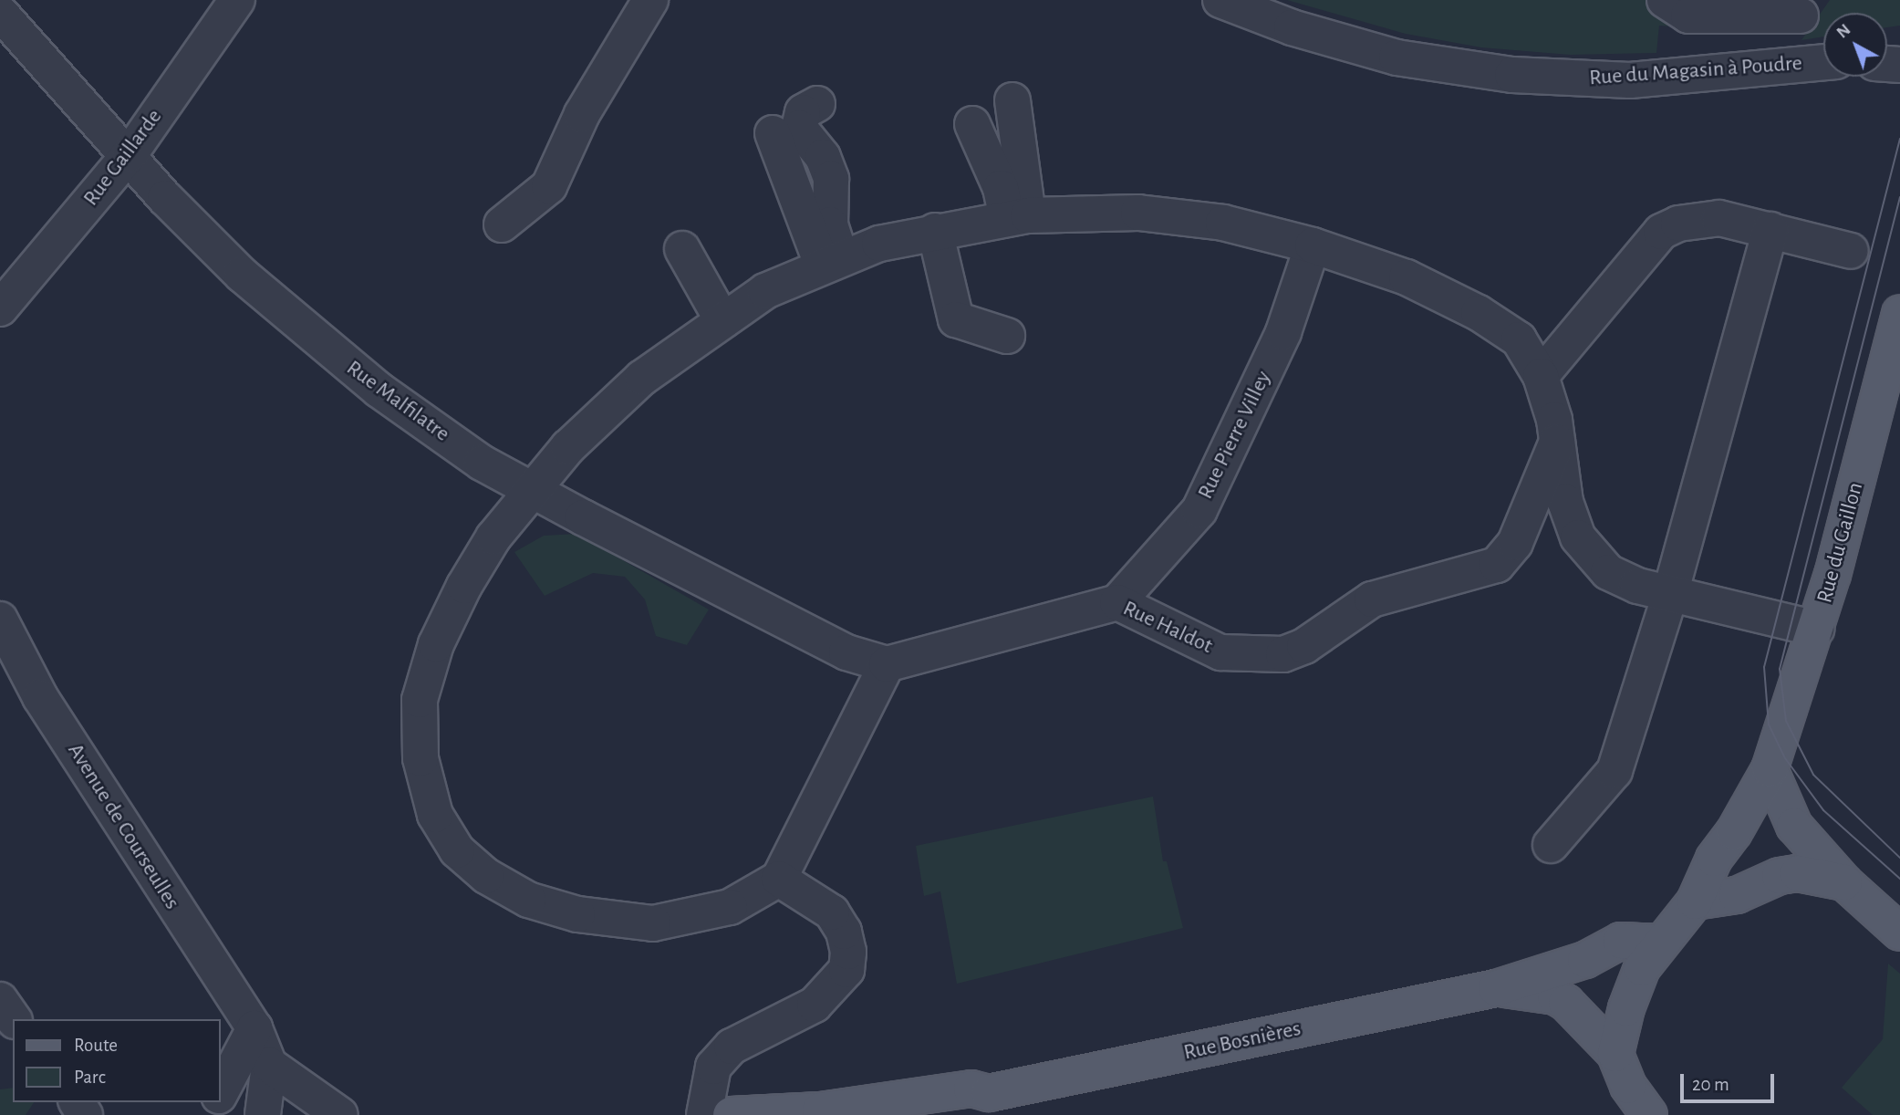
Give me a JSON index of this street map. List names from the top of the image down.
{
  "streets": {
    "main road": ["Rue du Gaillon", "Rue Bosnières"],
    "street": [
      "Rue du Magasin à Poudre",
      "Rue Gaillarde",
      "Rue Malfilatre",
      "Rue Pierre Villey",
      "Rue Haldot",
      "Avenue de Courseulles"
    ]
  },
  "crossings": [
    ["Rue Gaillarde", "Rue Malfilatre"],
    ["Rue Malfilatre", "Rue Haldot"],
    ["Rue Pierre Villey", "Rue Haldot"],
    ["Rue du Gaillon", "Rue Bosnières"]
  ],
  "legend": ["Route", "Parc"],
  "scale_bar": "20 m",
  "north": "top left"
}
